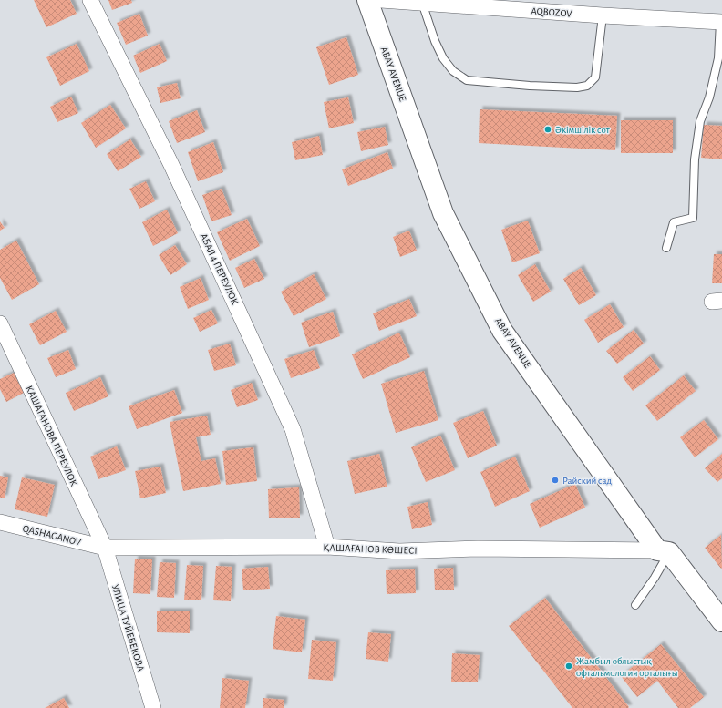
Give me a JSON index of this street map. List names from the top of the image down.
{
  "streets": {
    "main road": ["ABAY AVENUE"],
    "street": [
      "AQBOZOV",
      "АБАЯ 4 ПЕРЕУЛОК",
      "КАШАГАНОВА ПЕРЕУЛОК",
      "QASHAGANOV",
      "ҚАШАҒАНОВ КӨШЕСІ",
      "УЛИЦА ТУЙЕБЕКОВА"
    ]
  },
  "crossings": [
    ["ABAY AVENUE", "ҚАШАҒАНОВ КӨШЕСІ"],
    ["АБАЯ 4 ПЕРЕУЛОК", "ҚАШАҒАНОВ КӨШЕСІ"],
    ["КАШАГАНОВА ПЕРЕУЛОК", "QASHAGANOV"],
    ["КАШАГАНОВА ПЕРЕУЛОК", "ҚАШАҒАНОВ КӨШЕСІ"],
    ["КАШАГАНОВА ПЕРЕУЛОК", "УЛИЦА ТУЙЕБЕКОВА"],
    ["QASHAGANOV", "ҚАШАҒАНОВ КӨШЕСІ"],
    ["QASHAGANOV", "УЛИЦА ТУЙЕБЕКОВА"],
    ["ҚАШАҒАНОВ КӨШЕСІ", "УЛИЦА ТУЙЕБЕКОВА"]
  ],
  "places": ["Әкімшілік сот", "Райский сад", "Жамбыл облыстық офтальмология орталығы"]
}
